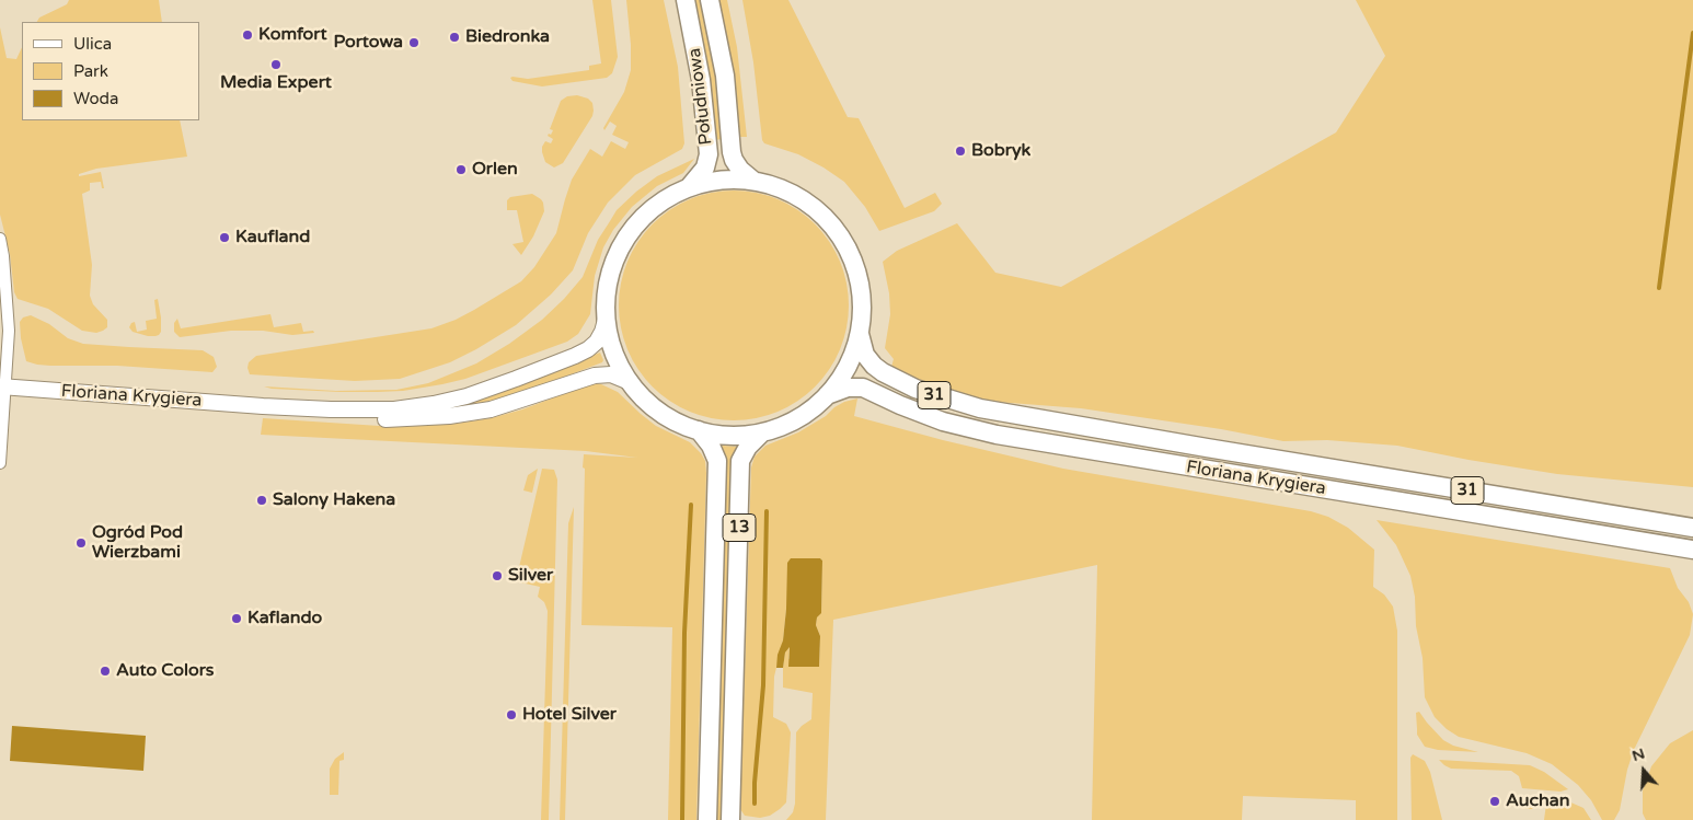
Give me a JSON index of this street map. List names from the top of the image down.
{
  "streets": {
    "main road": [
      "Południowa",
      "31",
      "Floriana Krygiera",
      "13"
    ]
  },
  "crossings": [
    ["Południowa", "13"],
    ["Floriana Krygiera", "13"]
  ],
  "places": [
    "Komfort",
    "Biedronka",
    "Portowa",
    "Media Expert",
    "Bobryk",
    "Orlen",
    "Kaufland",
    "Salony Hakena",
    "Ogród Pod Wierzbami",
    "Silver",
    "Kaflando",
    "Auto Colors",
    "Hotel Silver",
    "Auchan"
  ],
  "legend": ["Ulica", "Park", "Woda"],
  "north": "top"
}
